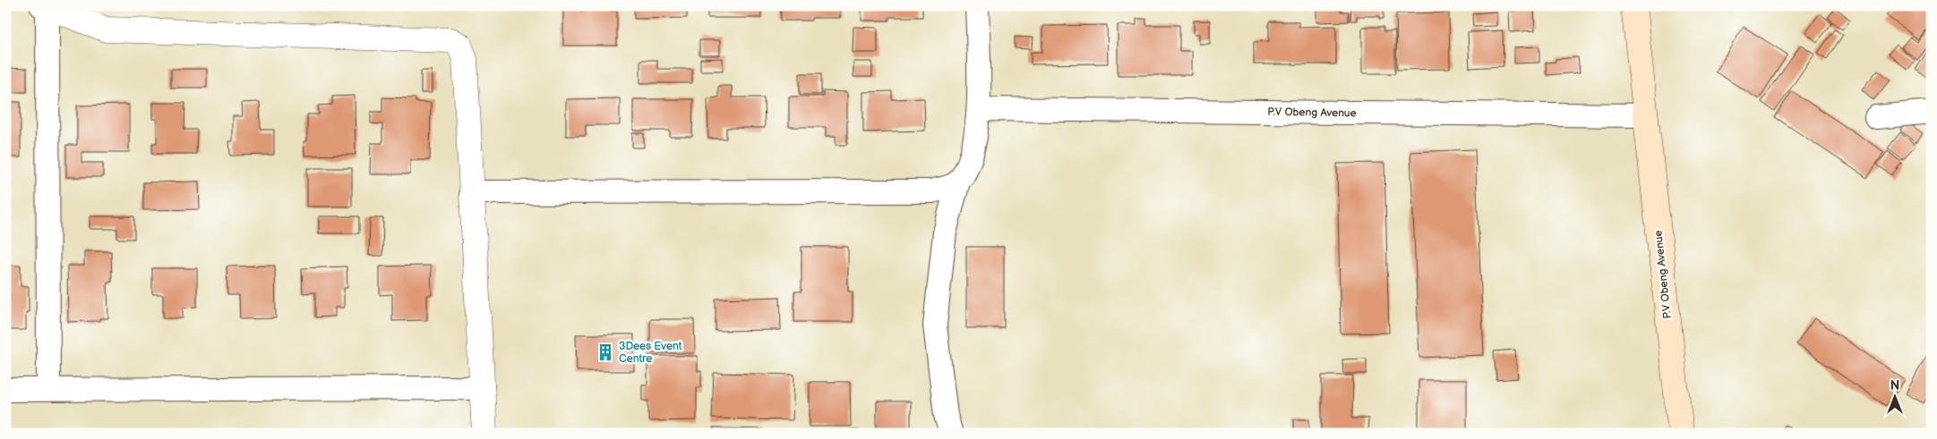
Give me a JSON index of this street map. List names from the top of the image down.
{
  "streets": {
    "main road": ["P.V Obeng Avenue"]
  },
  "places": {
    "building": ["3Dees Event Centre"]
  },
  "north": "top"
}
